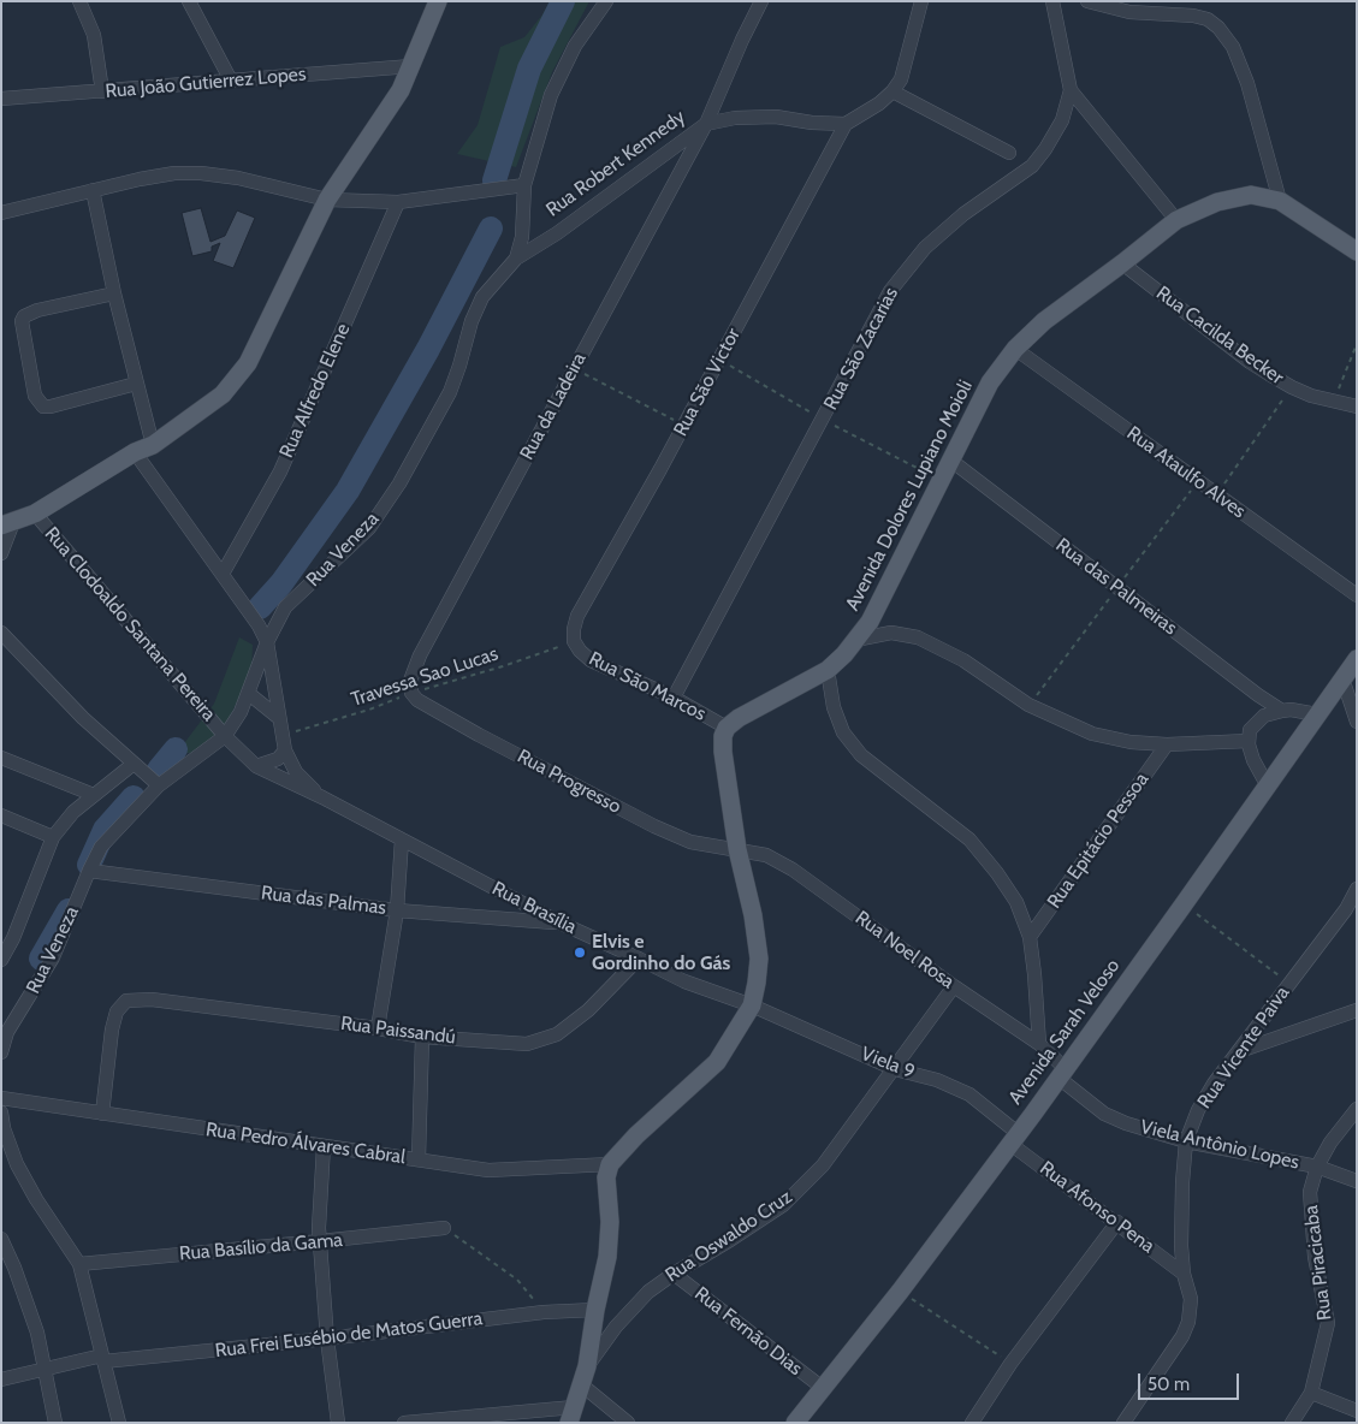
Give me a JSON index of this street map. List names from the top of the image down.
{
  "streets": {
    "main road": ["Avenida Dolores Lupiano Moioli", "Avenida Sarah Veloso"],
    "street": [
      "Rua João Gutierrez Lopes",
      "Rua Robert Kennedy",
      "Rua Cacilda Becker",
      "Rua São Zacarias",
      "Rua São Victor",
      "Rua Alfredo Elene",
      "Rua da Ladeira",
      "Rua Ataulfo Alves",
      "Rua Veneza",
      "Rua das Palmeiras",
      "Rua Clodoaldo Santana Pereira",
      "Rua São Marcos",
      "Rua Progresso",
      "Rua Epitácio Pessoa",
      "Rua das Palmas",
      "Rua Brasília",
      "Rua Noel Rosa",
      "Rua Paissandú",
      "Rua Vicente Paiva",
      "Viela 9",
      "Rua Pedro Álvares Cabral",
      "Viela Antônio Lopes",
      "Rua Afonso Pena",
      "Rua Oswaldo Cruz",
      "Rua Basílio da Gama",
      "Rua Piracicaba",
      "Rua Fernão Dias",
      "Rua Frei Eusébio de Matos Guerra"
    ],
    "path": ["Travessa Sao Lucas"]
  },
  "crossings": [
    ["Rua Robert Kennedy", "Rua São Victor"],
    ["Rua Robert Kennedy", "Rua da Ladeira"],
    ["Rua Robert Kennedy", "Rua Veneza"],
    ["Rua Cacilda Becker", "Avenida Dolores Lupiano Moioli"],
    ["Rua São Zacarias", "Rua São Marcos"],
    ["Rua São Victor", "Travessa Sao Lucas"],
    ["Rua São Victor", "Rua São Marcos"],
    ["Rua da Ladeira", "Travessa Sao Lucas"],
    ["Rua da Ladeira", "Rua Progresso"],
    ["Rua Ataulfo Alves", "Avenida Dolores Lupiano Moioli"],
    ["Avenida Dolores Lupiano Moioli", "Rua das Palmeiras"],
    ["Avenida Dolores Lupiano Moioli", "Rua São Marcos"],
    ["Rua Veneza", "Rua Clodoaldo Santana Pereira"],
    ["Rua Veneza", "Rua das Palmas"],
    ["Rua Veneza", "Rua Brasília"],
    ["Rua Clodoaldo Santana Pereira", "Rua Brasília"],
    ["Travessa Sao Lucas", "Rua São Marcos"],
    ["Travessa Sao Lucas", "Rua Progresso"],
    ["Travessa Sao Lucas", "Rua Brasília"],
    ["Rua Progresso", "Rua Noel Rosa"],
    ["Rua das Palmas", "Rua Brasília"],
    ["Rua Brasília", "Rua Paissandú"],
    ["Rua Brasília", "Viela 9"],
    ["Rua Noel Rosa", "Avenida Sarah Veloso"],
    ["Rua Noel Rosa", "Viela Antônio Lopes"],
    ["Rua Noel Rosa", "Rua Oswaldo Cruz"],
    ["Rua Paissandú", "Rua Pedro Álvares Cabral"],
    ["Avenida Sarah Veloso", "Viela 9"],
    ["Avenida Sarah Veloso", "Viela Antônio Lopes"],
    ["Avenida Sarah Veloso", "Rua Afonso Pena"],
    ["Avenida Sarah Veloso", "Rua Fernão Dias"],
    ["Rua Vicente Paiva", "Viela Antônio Lopes"],
    ["Rua Vicente Paiva", "Rua Afonso Pena"],
    ["Viela 9", "Rua Afonso Pena"],
    ["Viela 9", "Rua Oswaldo Cruz"],
    ["Viela Antônio Lopes", "Rua Piracicaba"],
    ["Rua Oswaldo Cruz", "Rua Fernão Dias"]
  ],
  "places": ["Elvis e Gordinho do Gás"],
  "scale_bar": "50 m"
}
